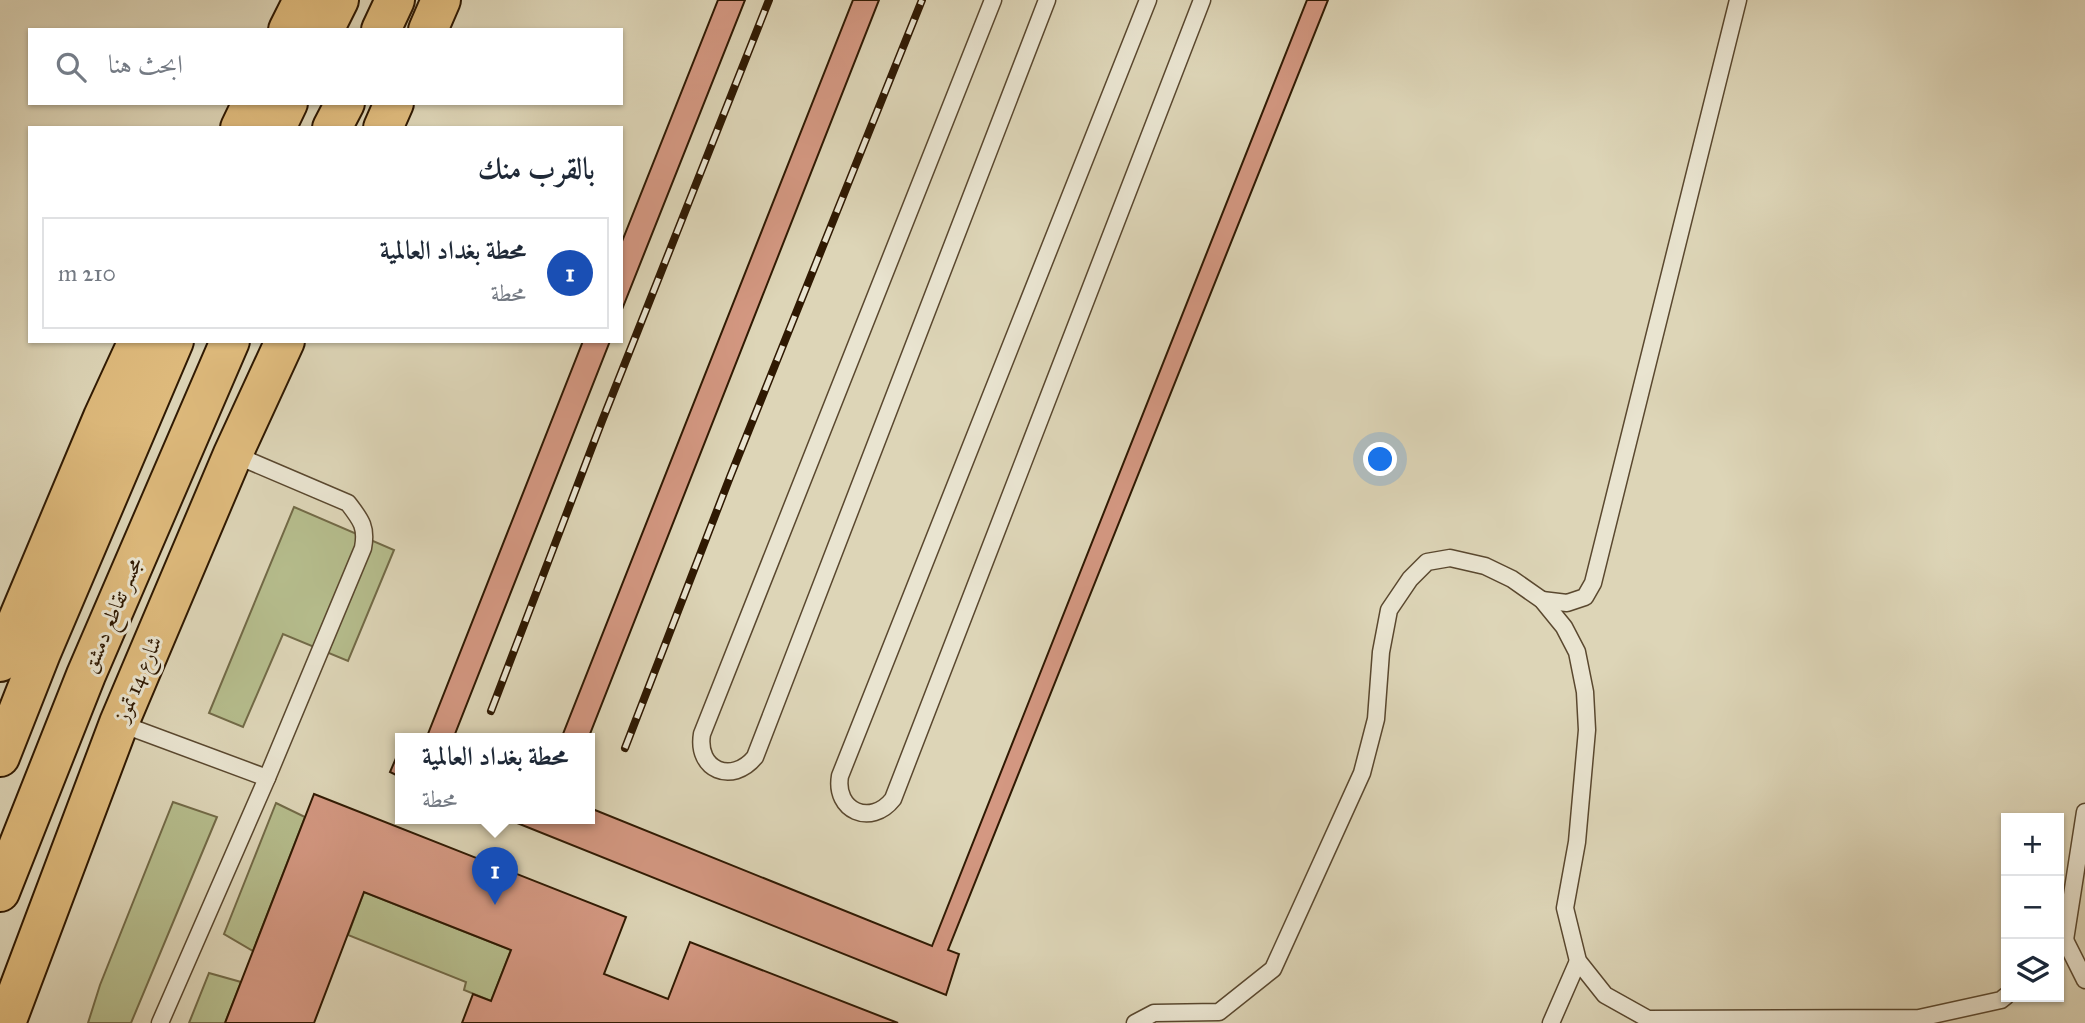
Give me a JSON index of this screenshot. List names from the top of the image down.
{
  "streets": {
    "main road": ["مجسر تقاطع دمشق", "شارع 14 تموز"]
  },
  "page": {
    "search": "ابحث هنا",
    "heading": "بالقرب منك",
    "list": [
      {
        "mark": "1",
        "name": "محطة بغداد العالمية",
        "note": "محطة",
        "value": "210 m"
      }
    ],
    "popup": ["محطة بغداد العالمية", "محطة"],
    "map_buttons": ["+", "−"],
    "pins": "1"
  }
}
